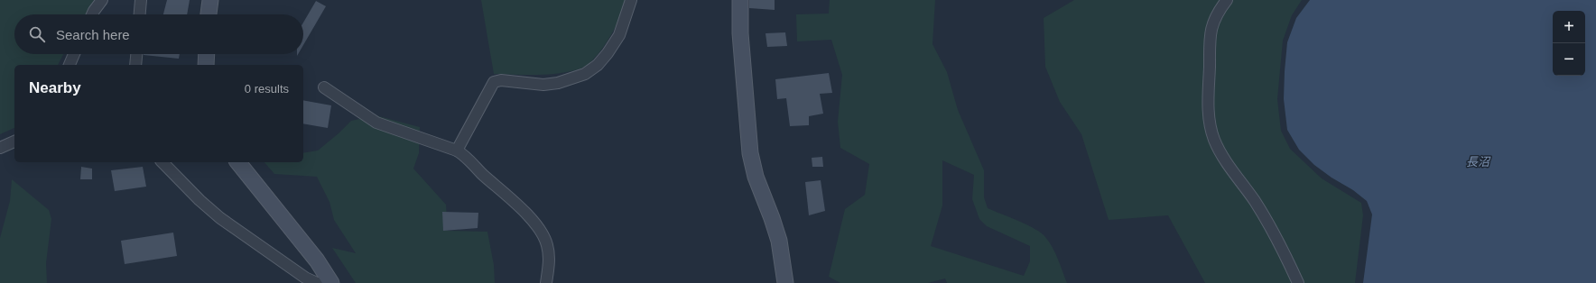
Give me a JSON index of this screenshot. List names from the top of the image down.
{
  "water": ["長沼"],
  "page": {
    "map_buttons": ["+", "−"],
    "search": "Search here",
    "heading": ["Nearby", "0 results"]
  }
}
